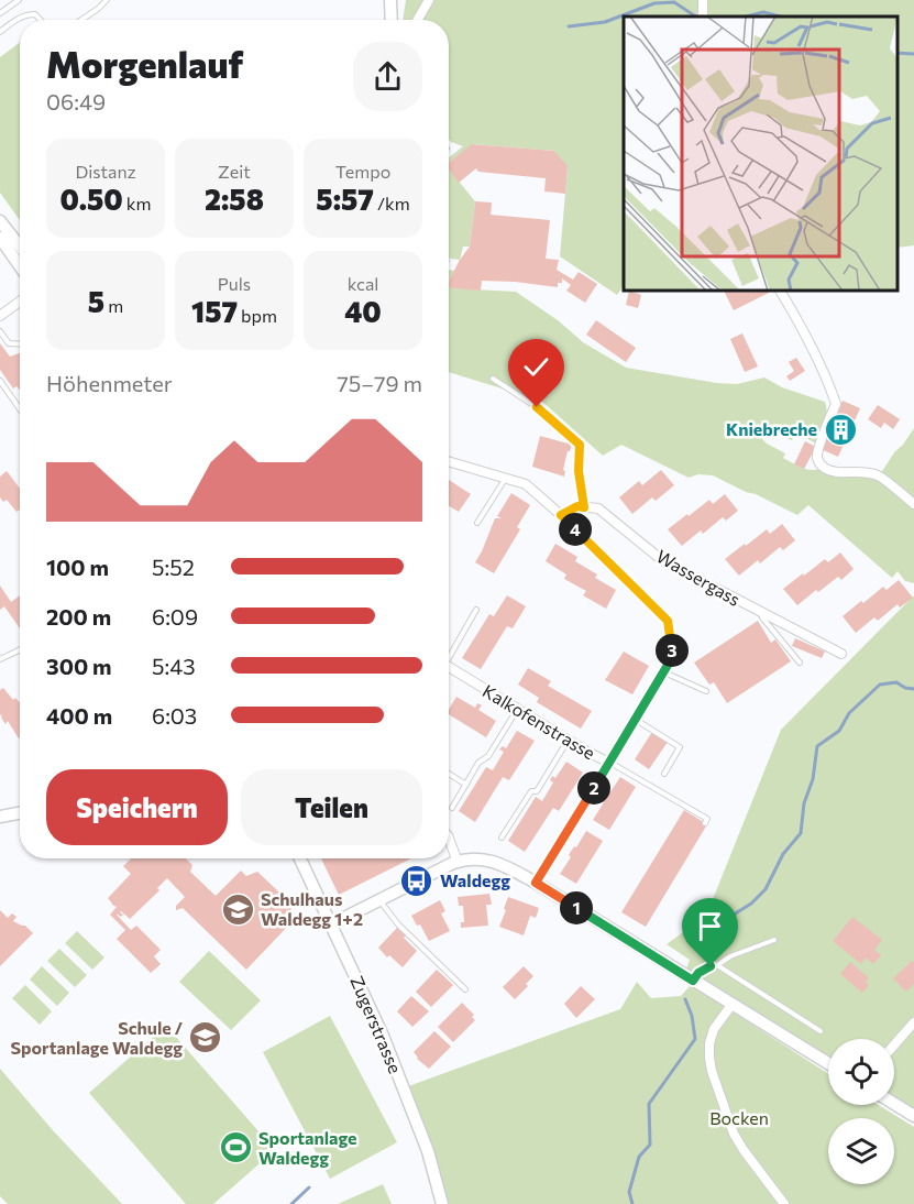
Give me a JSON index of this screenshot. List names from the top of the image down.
{
  "streets": {
    "street": ["Wassergass", "Kalkofenstrasse", "Zugerstrasse"]
  },
  "parks": ["Bocken"],
  "places": {
    "building": ["Kniebreche"],
    "bus stop": ["Waldegg"],
    "school or university": ["Schulhaus Waldegg 1+2", "Schule / Sportanlage Waldegg"],
    "sports": ["Sportanlage Waldegg"]
  },
  "page": {
    "heading": ["Morgenlauf", "06:49"],
    "stats": [
      ["Distanz", "0.50 km"],
      ["Zeit", "2:58"],
      ["Tempo", "5:57 /km"],
      ["5 m"],
      ["Puls", "157 bpm"],
      ["kcal", "40"]
    ],
    "chart": ["Höhenmeter", "75–79 m"],
    "pins": [
      "4",
      "3",
      "2",
      "1"
    ],
    "list": [
      {
        "name": "100 m",
        "note": "5:52"
      },
      {
        "name": "200 m",
        "note": "6:09"
      },
      {
        "name": "300 m",
        "note": "5:43"
      },
      {
        "name": "400 m",
        "note": "6:03"
      }
    ],
    "buttons": ["Speichern", "Teilen"]
  }
}
